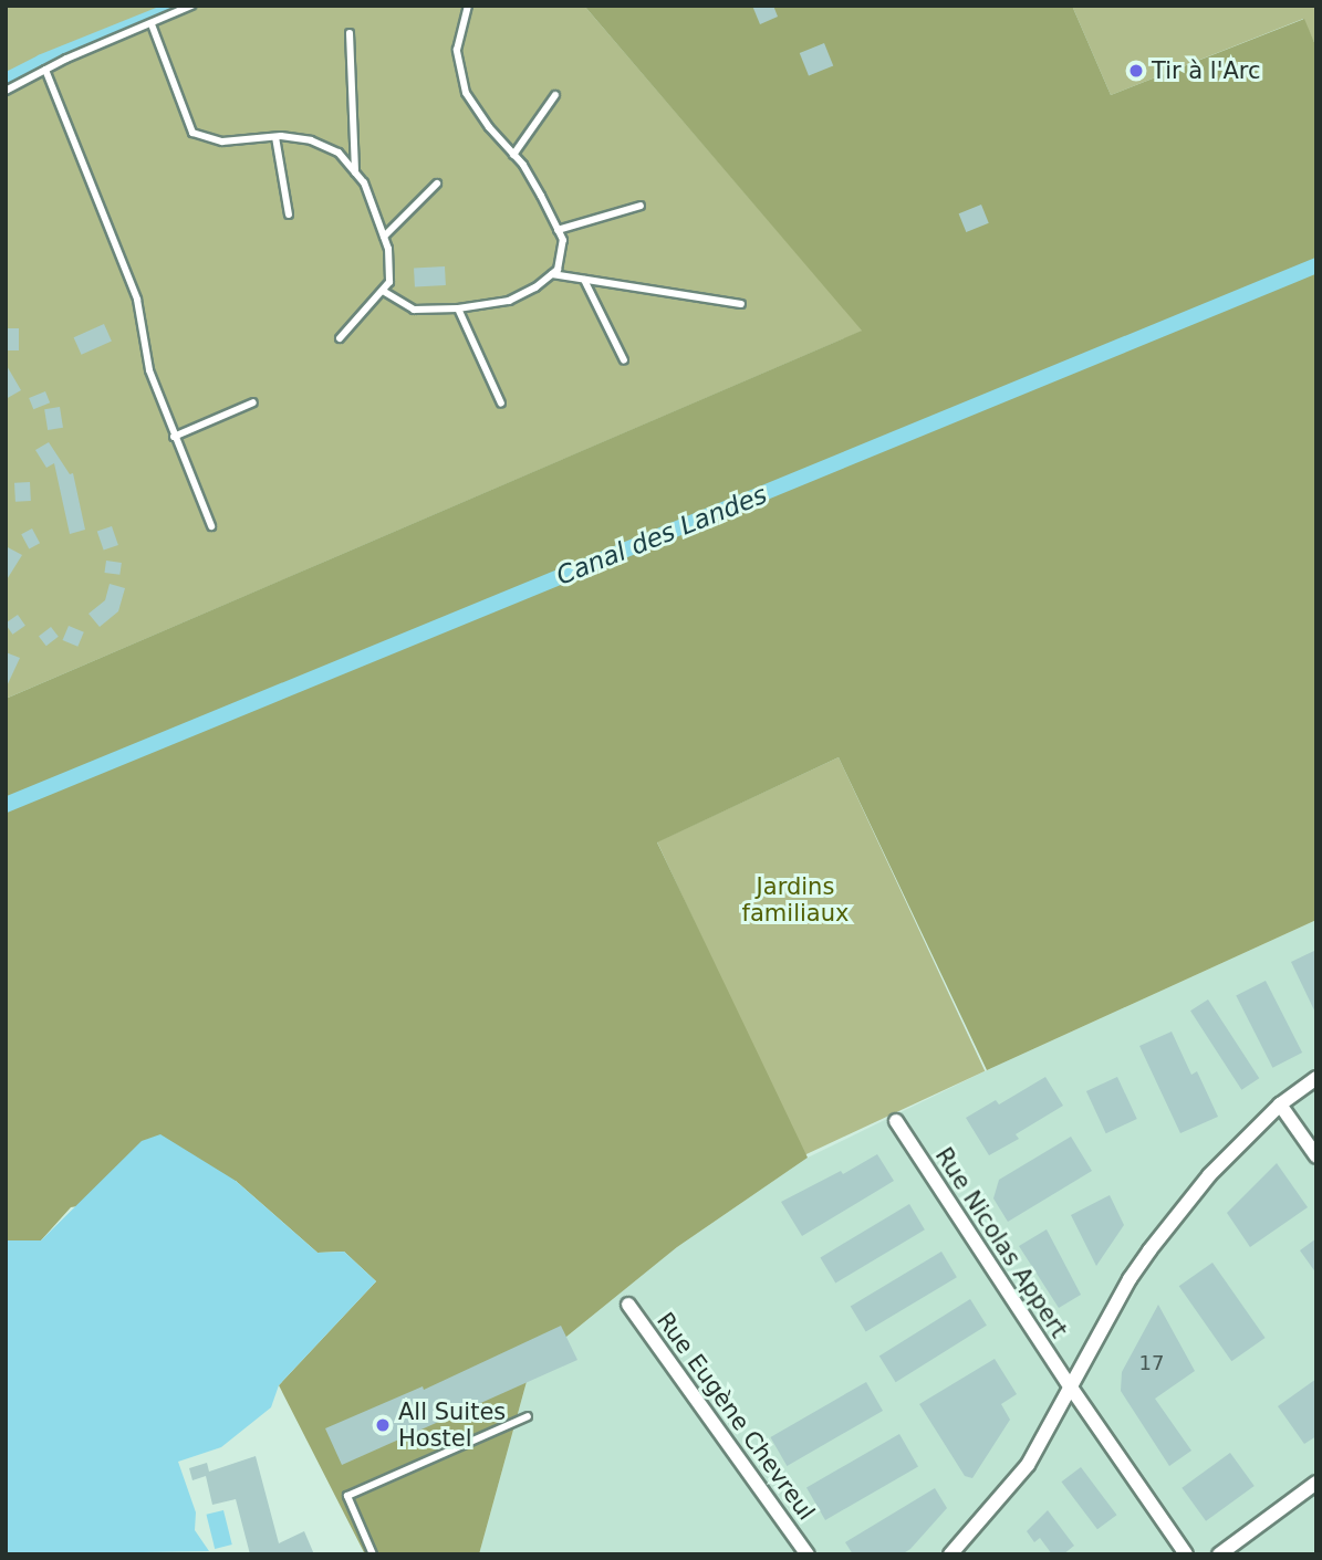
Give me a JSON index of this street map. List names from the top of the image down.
{
  "streets": {
    "street": ["Rue Nicolas Appert", "Rue Eugène Chevreul"]
  },
  "water": ["Canal des Landes"],
  "parks": ["Jardins familiaux"],
  "places": ["Tir à l'Arc", "All Suites Hostel"],
  "house_numbers": ["17"]
}
